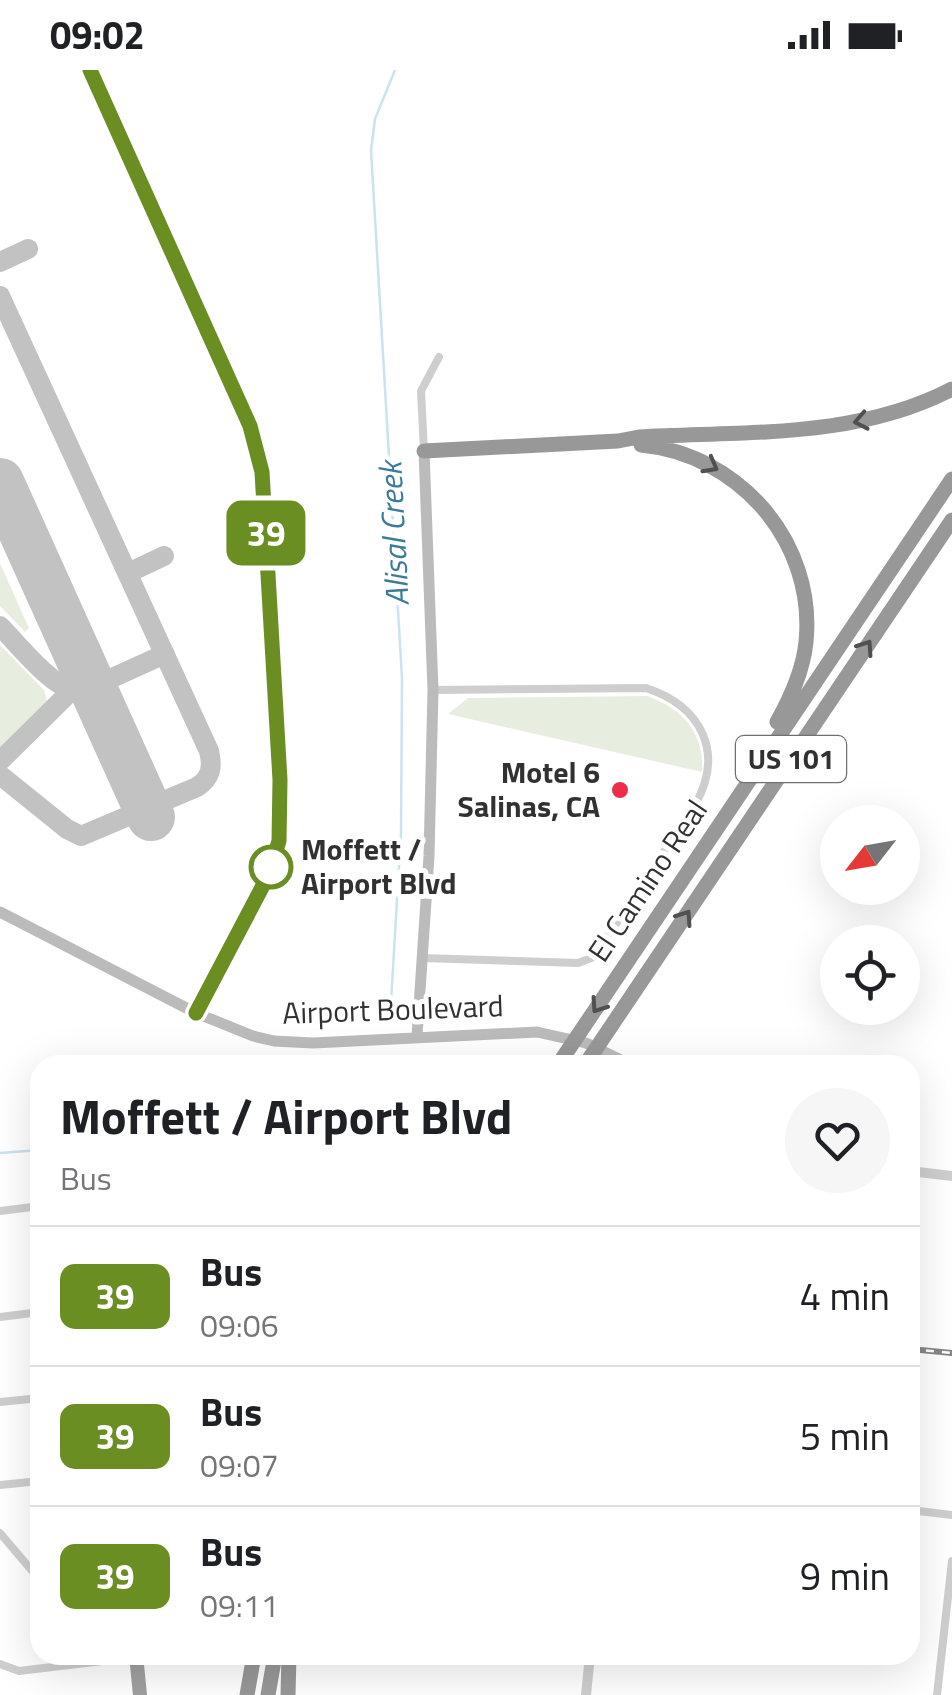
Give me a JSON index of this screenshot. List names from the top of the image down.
{
  "streets": {
    "highway": ["US 101", "El Camino Real"],
    "main road": ["Airport Boulevard"]
  },
  "water": ["Alisal Creek"],
  "places": ["Motel 6 Salinas, CA", "Moffett / Airport Blvd"],
  "lines": ["bus line 39"],
  "north": "bottom left",
  "page": {
    "status": "09:02",
    "on_map": "39",
    "heading": ["Moffett / Airport Blvd", "Bus"],
    "list": [
      {
        "mark": "39",
        "name": "Bus",
        "note": "09:06",
        "value": "4 min"
      },
      {
        "mark": "39",
        "name": "Bus",
        "note": "09:07",
        "value": "5 min"
      },
      {
        "mark": "39",
        "name": "Bus",
        "note": "09:11",
        "value": "9 min"
      }
    ]
  }
}
